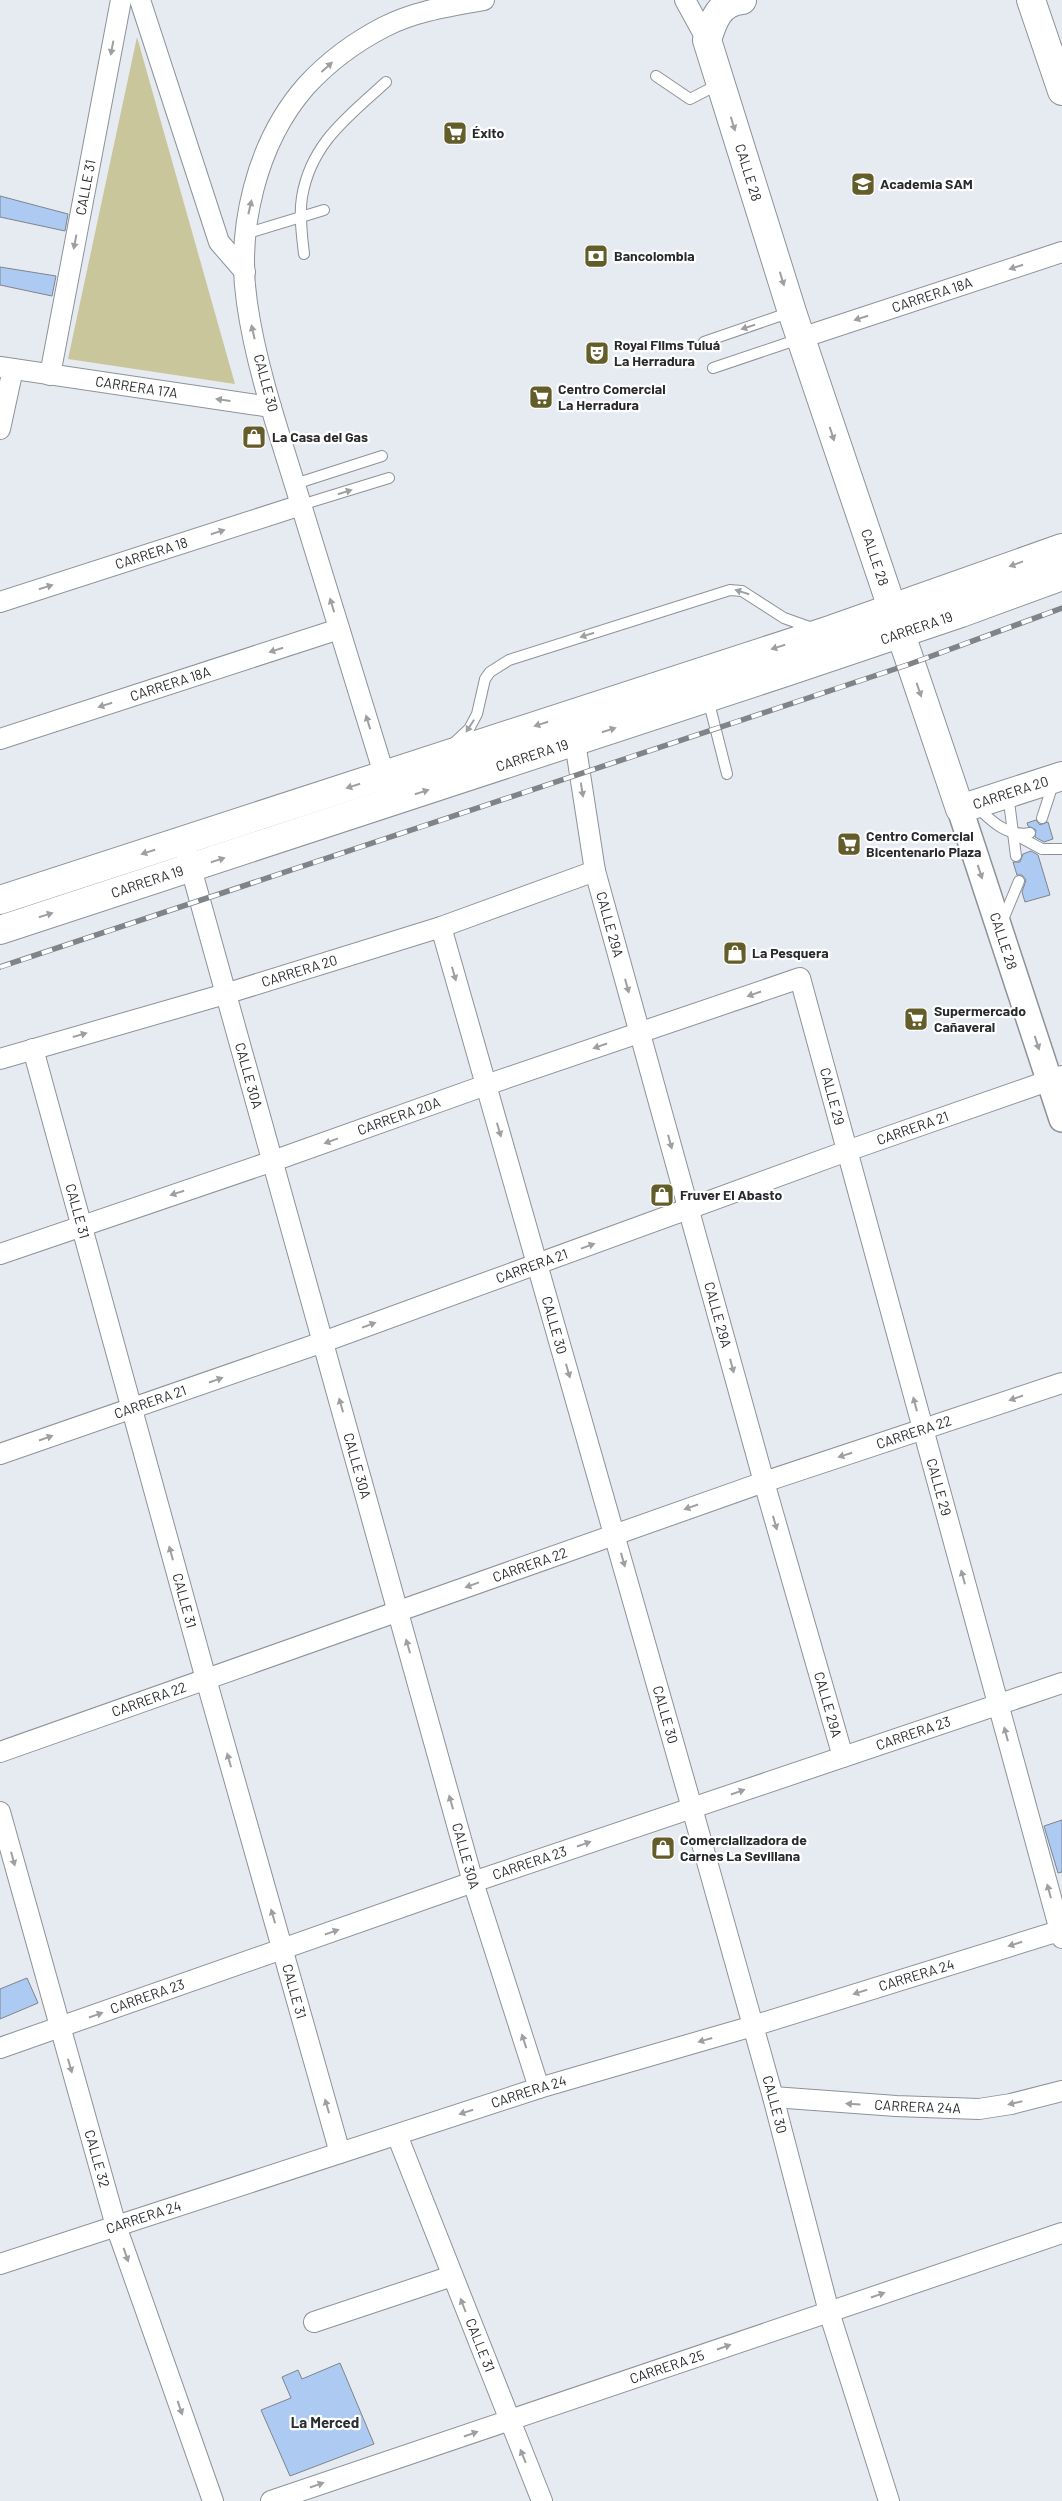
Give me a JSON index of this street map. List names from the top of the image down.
{
  "streets": {
    "main road": ["CALLE 28", "CARRERA 19", "CARRERA 20"],
    "street": [
      "CALLE 31",
      "CARRERA 18A",
      "CALLE 30",
      "CARRERA 17A",
      "CARRERA 18",
      "CALLE 29A",
      "CALLE 30A",
      "CALLE 29",
      "CARRERA 20A",
      "CARRERA 21",
      "CARRERA 22",
      "CARRERA 23",
      "CARRERA 24",
      "CARRERA 24A",
      "CALLE 32",
      "CARRERA 25"
    ]
  },
  "crossings": [
    ["CALLE 28", "CARRERA 18A"],
    ["CALLE 28", "CARRERA 19"],
    ["CALLE 28", "CARRERA 20"],
    ["CALLE 28", "CARRERA 21"],
    ["CALLE 31", "CARRERA 17A"],
    ["CALLE 31", "CARRERA 20"],
    ["CALLE 31", "CARRERA 20A"],
    ["CALLE 31", "CARRERA 21"],
    ["CALLE 31", "CARRERA 22"],
    ["CALLE 31", "CARRERA 23"],
    ["CALLE 31", "CARRERA 24"],
    ["CALLE 31", "CARRERA 25"],
    ["CARRERA 18A", "CALLE 30"],
    ["CALLE 30", "CARRERA 17A"],
    ["CALLE 30", "CARRERA 18"],
    ["CALLE 30", "CARRERA 19"],
    ["CALLE 30", "CARRERA 20"],
    ["CALLE 30", "CARRERA 20A"],
    ["CALLE 30", "CARRERA 21"],
    ["CALLE 30", "CARRERA 22"],
    ["CALLE 30", "CARRERA 23"],
    ["CALLE 30", "CARRERA 24"],
    ["CALLE 30", "CARRERA 24A"],
    ["CALLE 30", "CARRERA 25"],
    ["CARRERA 19", "CALLE 29A"],
    ["CARRERA 19", "CALLE 30A"],
    ["CARRERA 20", "CALLE 29A"],
    ["CARRERA 20", "CALLE 30A"],
    ["CALLE 29A", "CARRERA 20A"],
    ["CALLE 29A", "CARRERA 21"],
    ["CALLE 29A", "CARRERA 22"],
    ["CALLE 29A", "CARRERA 23"],
    ["CALLE 30A", "CARRERA 20A"],
    ["CALLE 30A", "CARRERA 21"],
    ["CALLE 30A", "CARRERA 22"],
    ["CALLE 30A", "CARRERA 23"],
    ["CALLE 30A", "CARRERA 24"],
    ["CALLE 29", "CARRERA 20A"],
    ["CALLE 29", "CARRERA 21"],
    ["CALLE 29", "CARRERA 22"],
    ["CALLE 29", "CARRERA 23"],
    ["CALLE 29", "CARRERA 24"],
    ["CARRERA 23", "CALLE 32"],
    ["CARRERA 24", "CALLE 32"]
  ],
  "one_way": [
    "CALLE 28",
    "CARRERA 18A",
    "CARRERA 17A",
    "CARRERA 18",
    "CALLE 29A",
    "CALLE 30A",
    "CALLE 29",
    "CARRERA 20A",
    "CARRERA 21",
    "CARRERA 22",
    "CARRERA 23",
    "CARRERA 24",
    "CARRERA 24A",
    "CALLE 32",
    "CARRERA 25"
  ],
  "districts": ["La Merced"],
  "places": {
    "supermarket": [
      "Éxito",
      "Centro Comercial La Herradura",
      "Centro Comercial Bicentenario Plaza",
      "Supermercado Cañaveral"
    ],
    "school or university": ["Academia SAM"],
    "bank": ["Bancolombia"],
    "theatre": ["Royal Films Tuluá La Herradura"],
    "shop": [
      "La Casa del Gas",
      "La Pesquera",
      "Fruver El Abasto",
      "Comercializadora de Carnes La Sevillana"
    ]
  }
}
